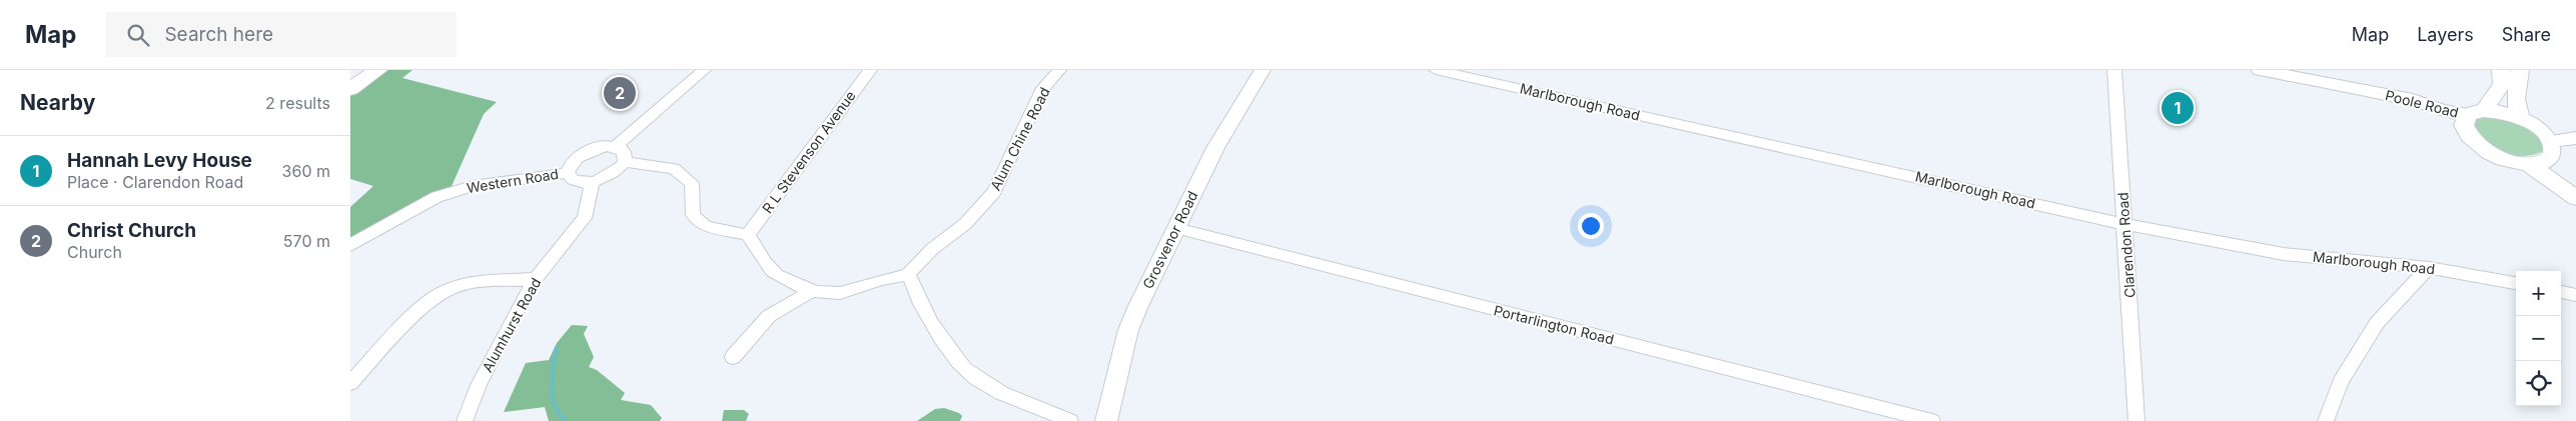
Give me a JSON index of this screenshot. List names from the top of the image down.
{
  "streets": {
    "street": [
      "Marlborough Road",
      "Poole Road",
      "Alum Chine Road",
      "R L Stevenson Avenue",
      "Western Road",
      "Grosvenor Road",
      "Clarendon Road",
      "Alumhurst Road",
      "Portarlington Road"
    ]
  },
  "crossings": [
    ["Marlborough Road", "Clarendon Road"],
    ["Grosvenor Road", "Portarlington Road"]
  ],
  "page": {
    "header": "Map",
    "search": "Search here",
    "nav": ["Map", "Layers", "Share"],
    "heading": ["Nearby", "2 results"],
    "pins": ["2", "1"],
    "list": [
      {
        "mark": "1",
        "name": "Hannah Levy House",
        "note": "Place · Clarendon Road",
        "value": "360 m"
      },
      {
        "mark": "2",
        "name": "Christ Church",
        "note": "Church",
        "value": "570 m"
      }
    ],
    "map_buttons": ["+", "−"]
  }
}
